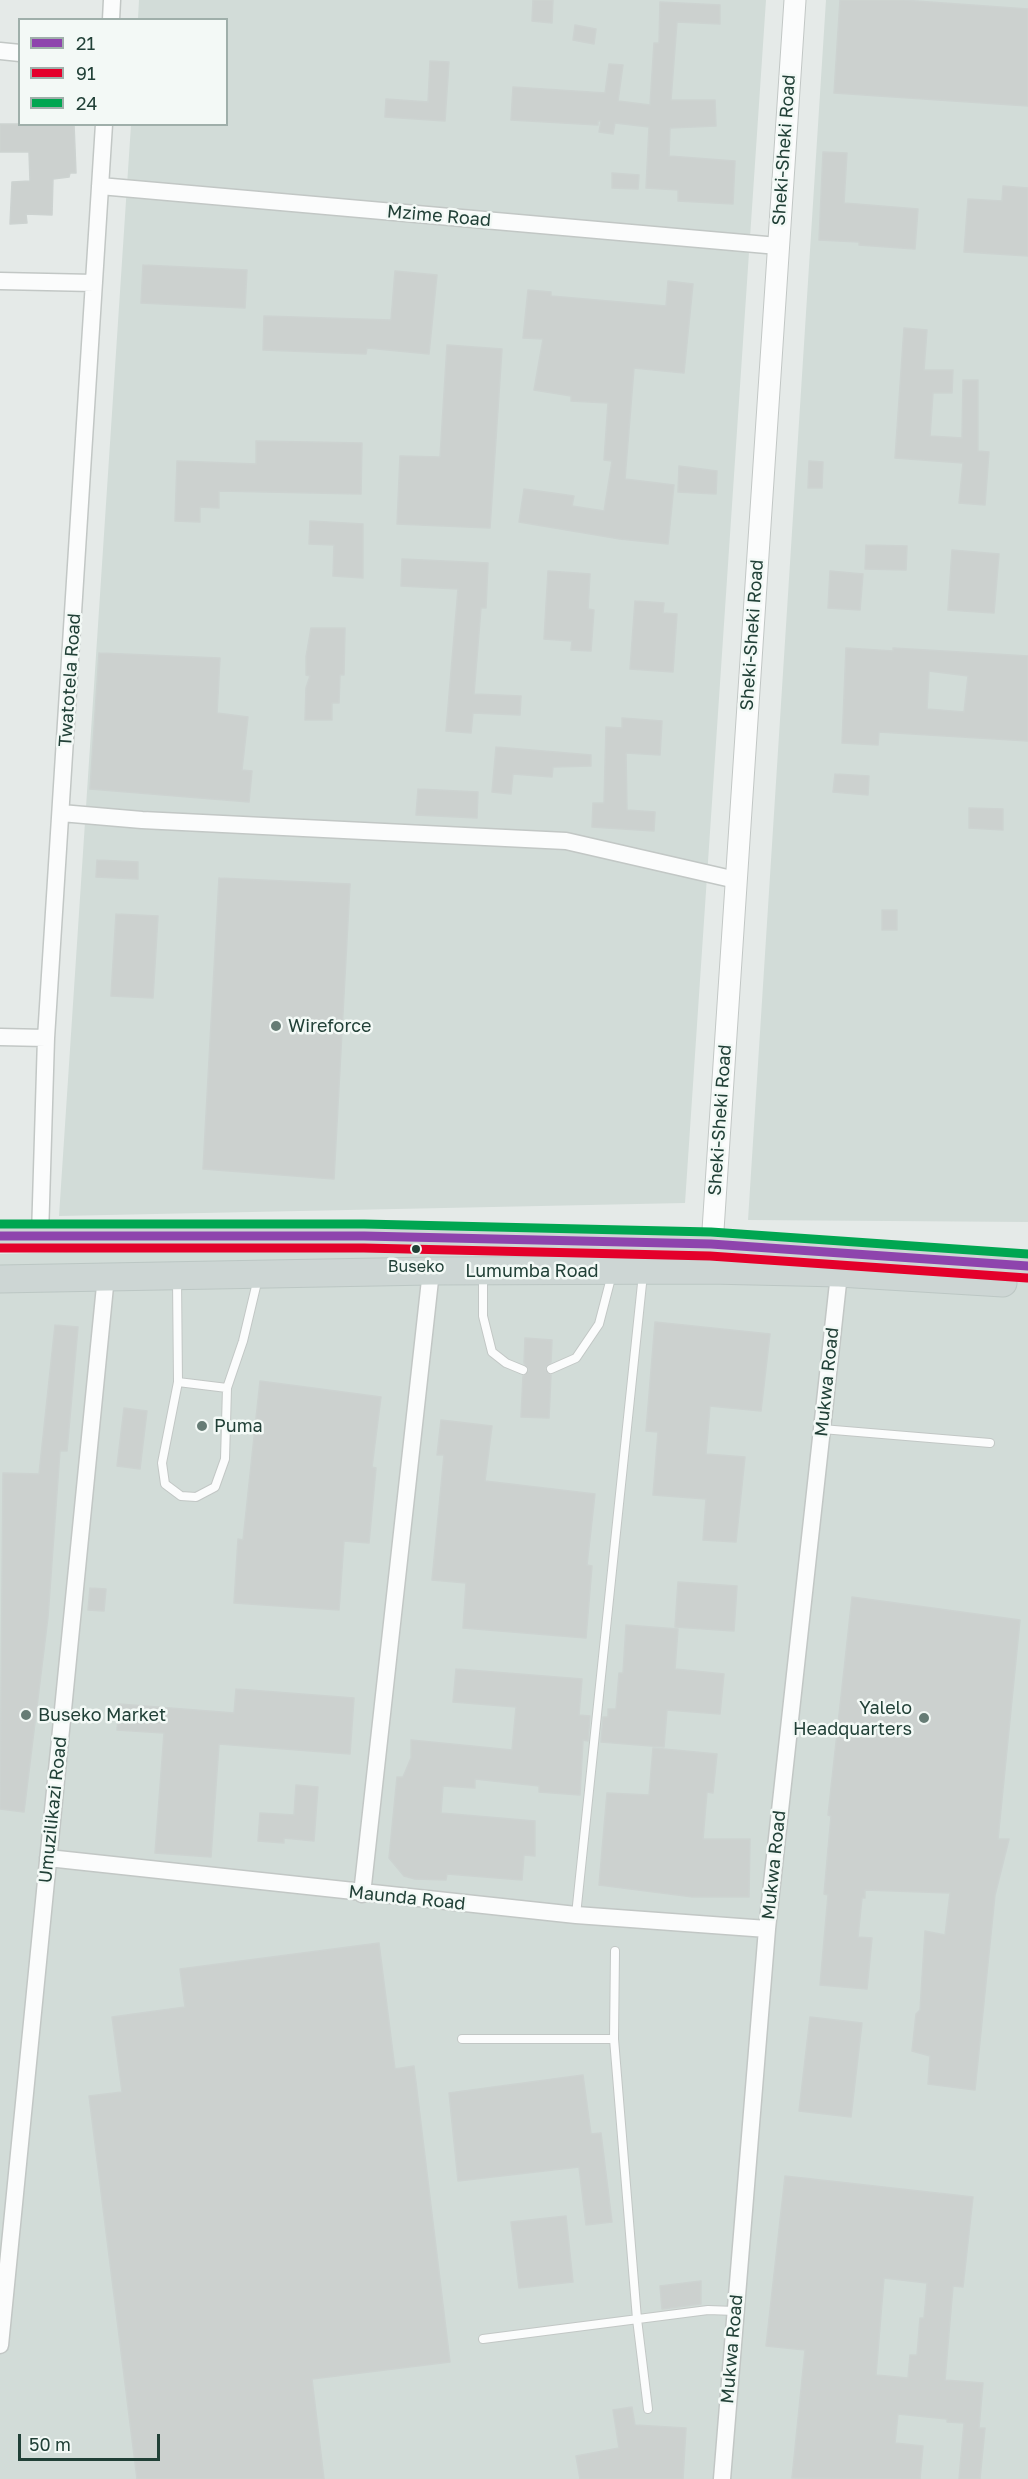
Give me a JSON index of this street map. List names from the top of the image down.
{
  "streets": {
    "main road": ["Lumumba Road"],
    "street": [
      "Sheki-Sheki Road",
      "Mzime Road",
      "Twatotela Road",
      "Mukwa Road",
      "Umuzilikazi Road",
      "Maunda Road"
    ]
  },
  "crossings": [
    ["Sheki-Sheki Road", "Mzime Road"],
    ["Sheki-Sheki Road", "Lumumba Road"],
    ["Mzime Road", "Twatotela Road"],
    ["Twatotela Road", "Lumumba Road"],
    ["Lumumba Road", "Mukwa Road"],
    ["Lumumba Road", "Umuzilikazi Road"],
    ["Mukwa Road", "Maunda Road"],
    ["Umuzilikazi Road", "Maunda Road"]
  ],
  "places": [
    "Wireforce",
    "Buseko",
    "Puma",
    "Buseko Market",
    "Yalelo Headquarters"
  ],
  "lines": ["transit line 24", "transit line 21", "transit line 91"],
  "legend": ["21", "91", "24"],
  "scale_bar": "50 m"
}
